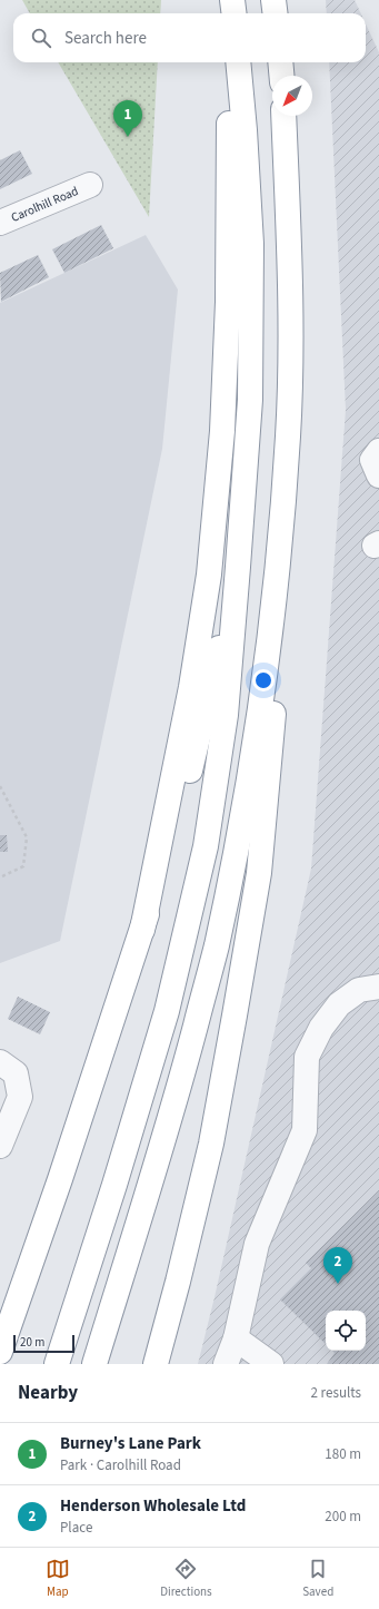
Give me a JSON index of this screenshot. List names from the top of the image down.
{
  "streets": {
    "street": ["Carolhill Road"]
  },
  "scale_bar": "20 m",
  "north": "bottom left",
  "page": {
    "search": "Search here",
    "pins": ["1", "2"],
    "scale": "20 m",
    "heading": ["Nearby", "2 results"],
    "list": [
      {
        "mark": "1",
        "name": "Burney's Lane Park",
        "note": "Park · Carolhill Road",
        "value": "180 m"
      },
      {
        "mark": "2",
        "name": "Henderson Wholesale Ltd",
        "note": "Place",
        "value": "200 m"
      }
    ],
    "nav": ["Map", "Directions", "Saved"]
  }
}
